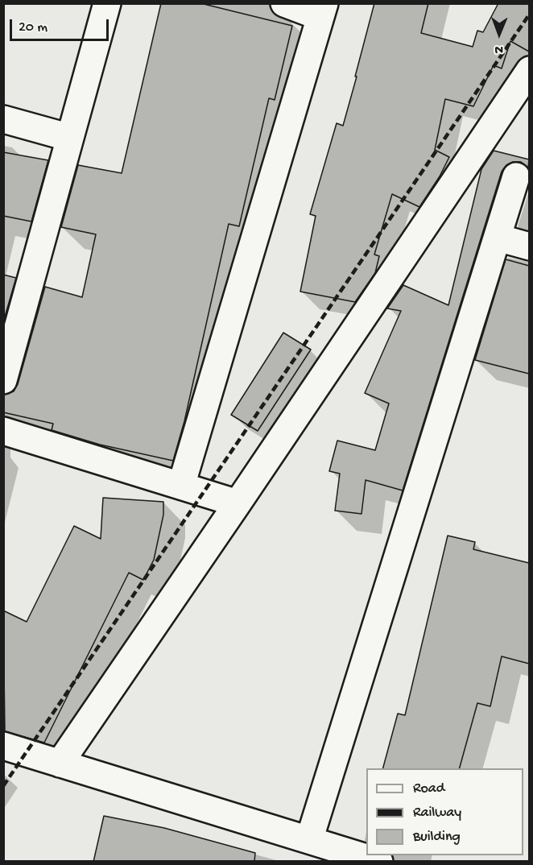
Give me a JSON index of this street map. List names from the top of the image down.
{
  "legend": ["Road", "Railway", "Building"],
  "scale_bar": "20 m",
  "north": "bottom"
}
